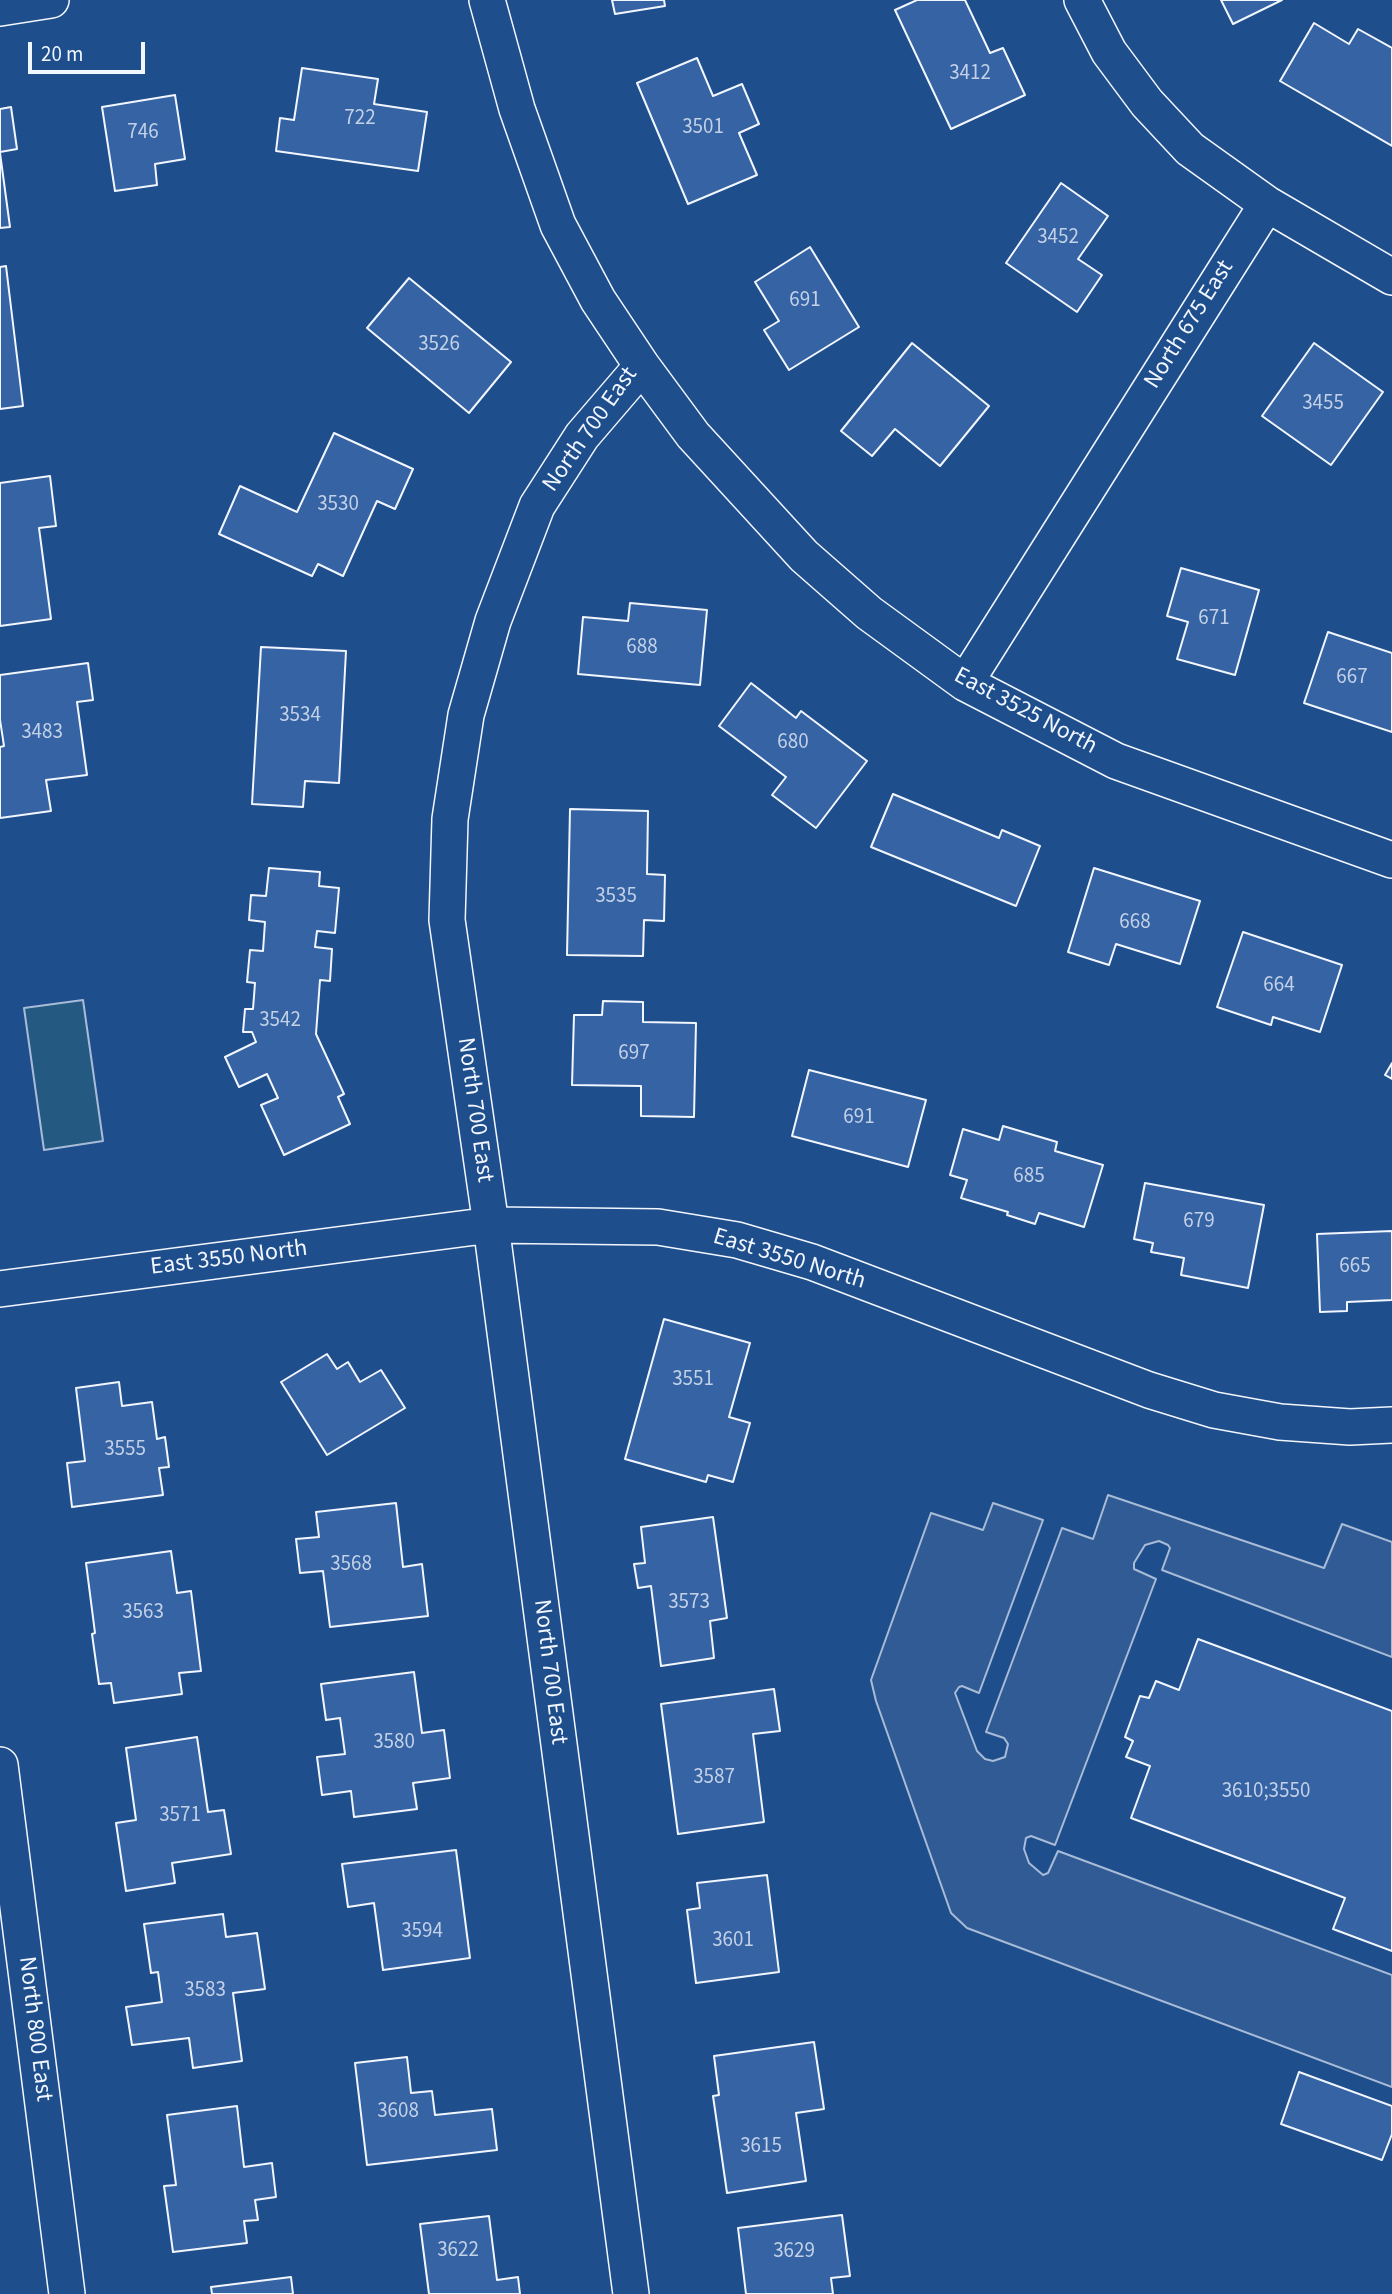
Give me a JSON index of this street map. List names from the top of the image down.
{
  "streets": {
    "street": [
      "North 675 East",
      "North 700 East",
      "East 3525 North",
      "East 3550 North",
      "North 800 East"
    ]
  },
  "crossings": [
    ["North 675 East", "East 3525 North"],
    ["North 700 East", "East 3525 North"],
    ["North 700 East", "East 3550 North"]
  ],
  "house_numbers": [
    "3412",
    "722",
    "3501",
    "746",
    "3452",
    "691",
    "3526",
    "3455",
    "3530",
    "671",
    "688",
    "667",
    "3534",
    "3483",
    "680",
    "3535",
    "668",
    "664",
    "3542",
    "697",
    "691",
    "685",
    "679",
    "665",
    "3551",
    "3555",
    "3568",
    "3573",
    "3563",
    "3580",
    "3587",
    "3610;3550",
    "3571",
    "3594",
    "3601",
    "3583",
    "3608",
    "3615",
    "3622",
    "3629"
  ],
  "scale_bar": "20 m"
}
